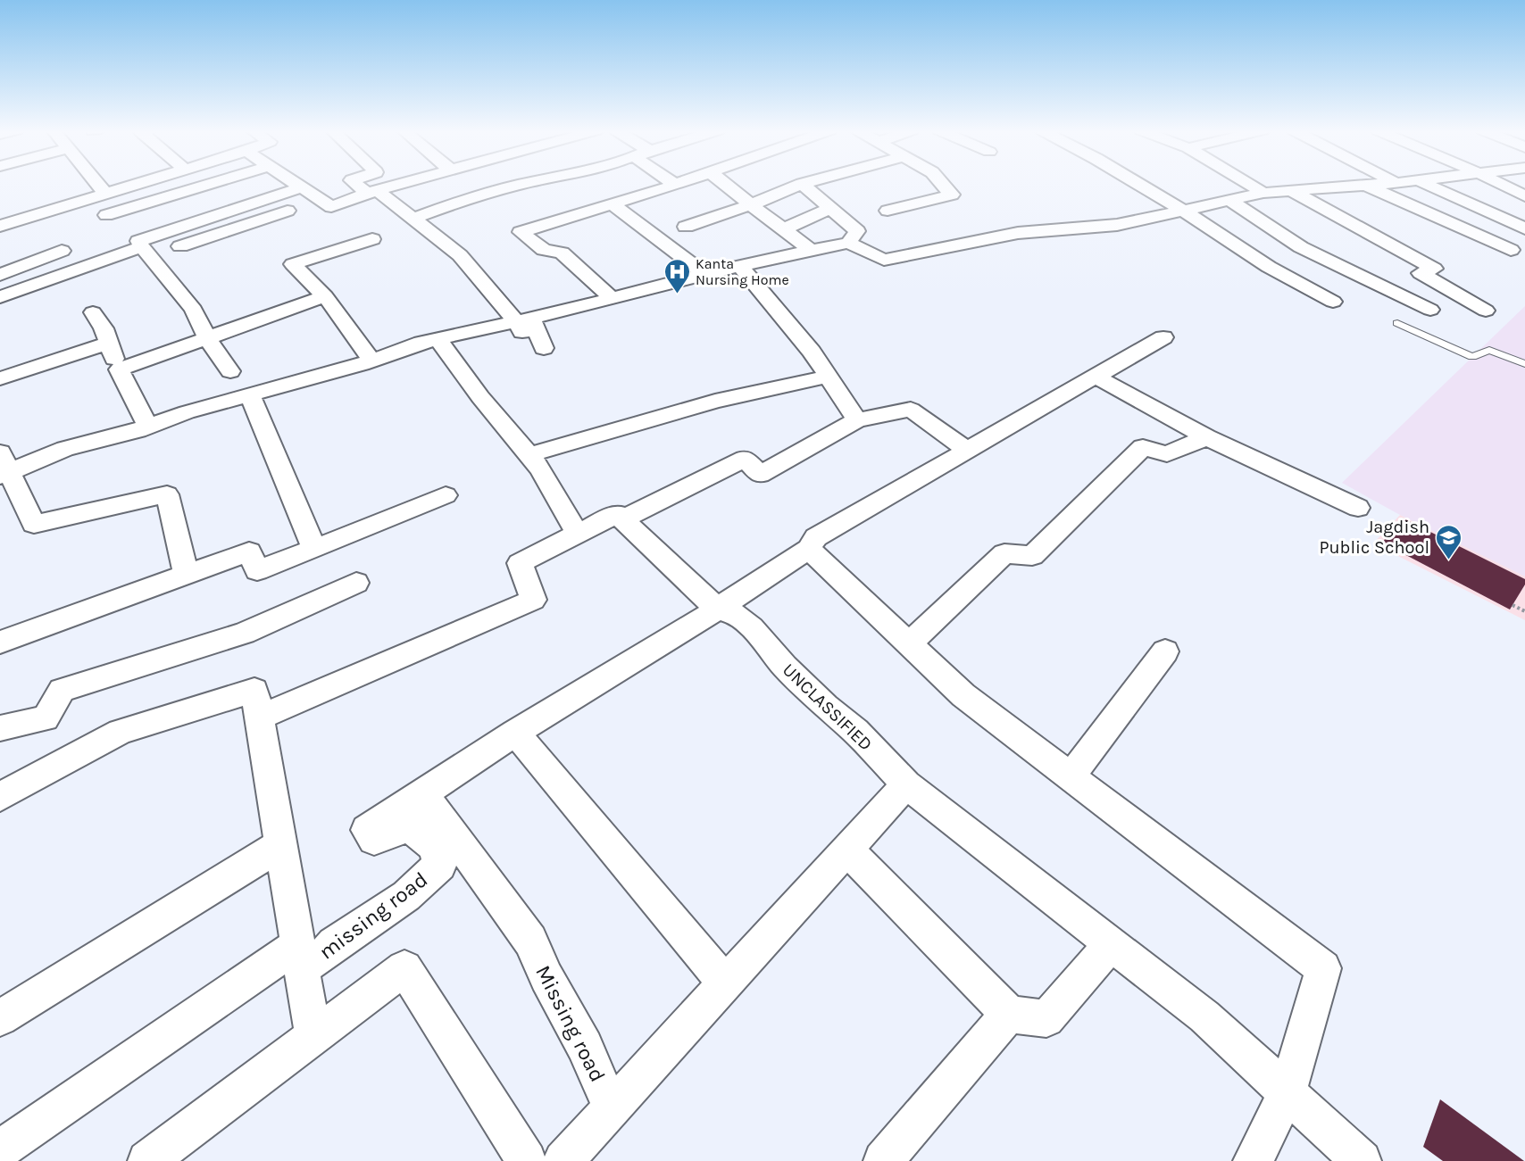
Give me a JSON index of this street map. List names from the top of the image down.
{
  "streets": {
    "street": ["UNCLASSIFIED", "missing road", "Missing road"]
  },
  "crossings": [
    ["missing road", "Missing road"]
  ],
  "places": {
    "hospital": ["Kanta Nursing Home"],
    "school or university": ["Jagdish Public School"]
  }
}
